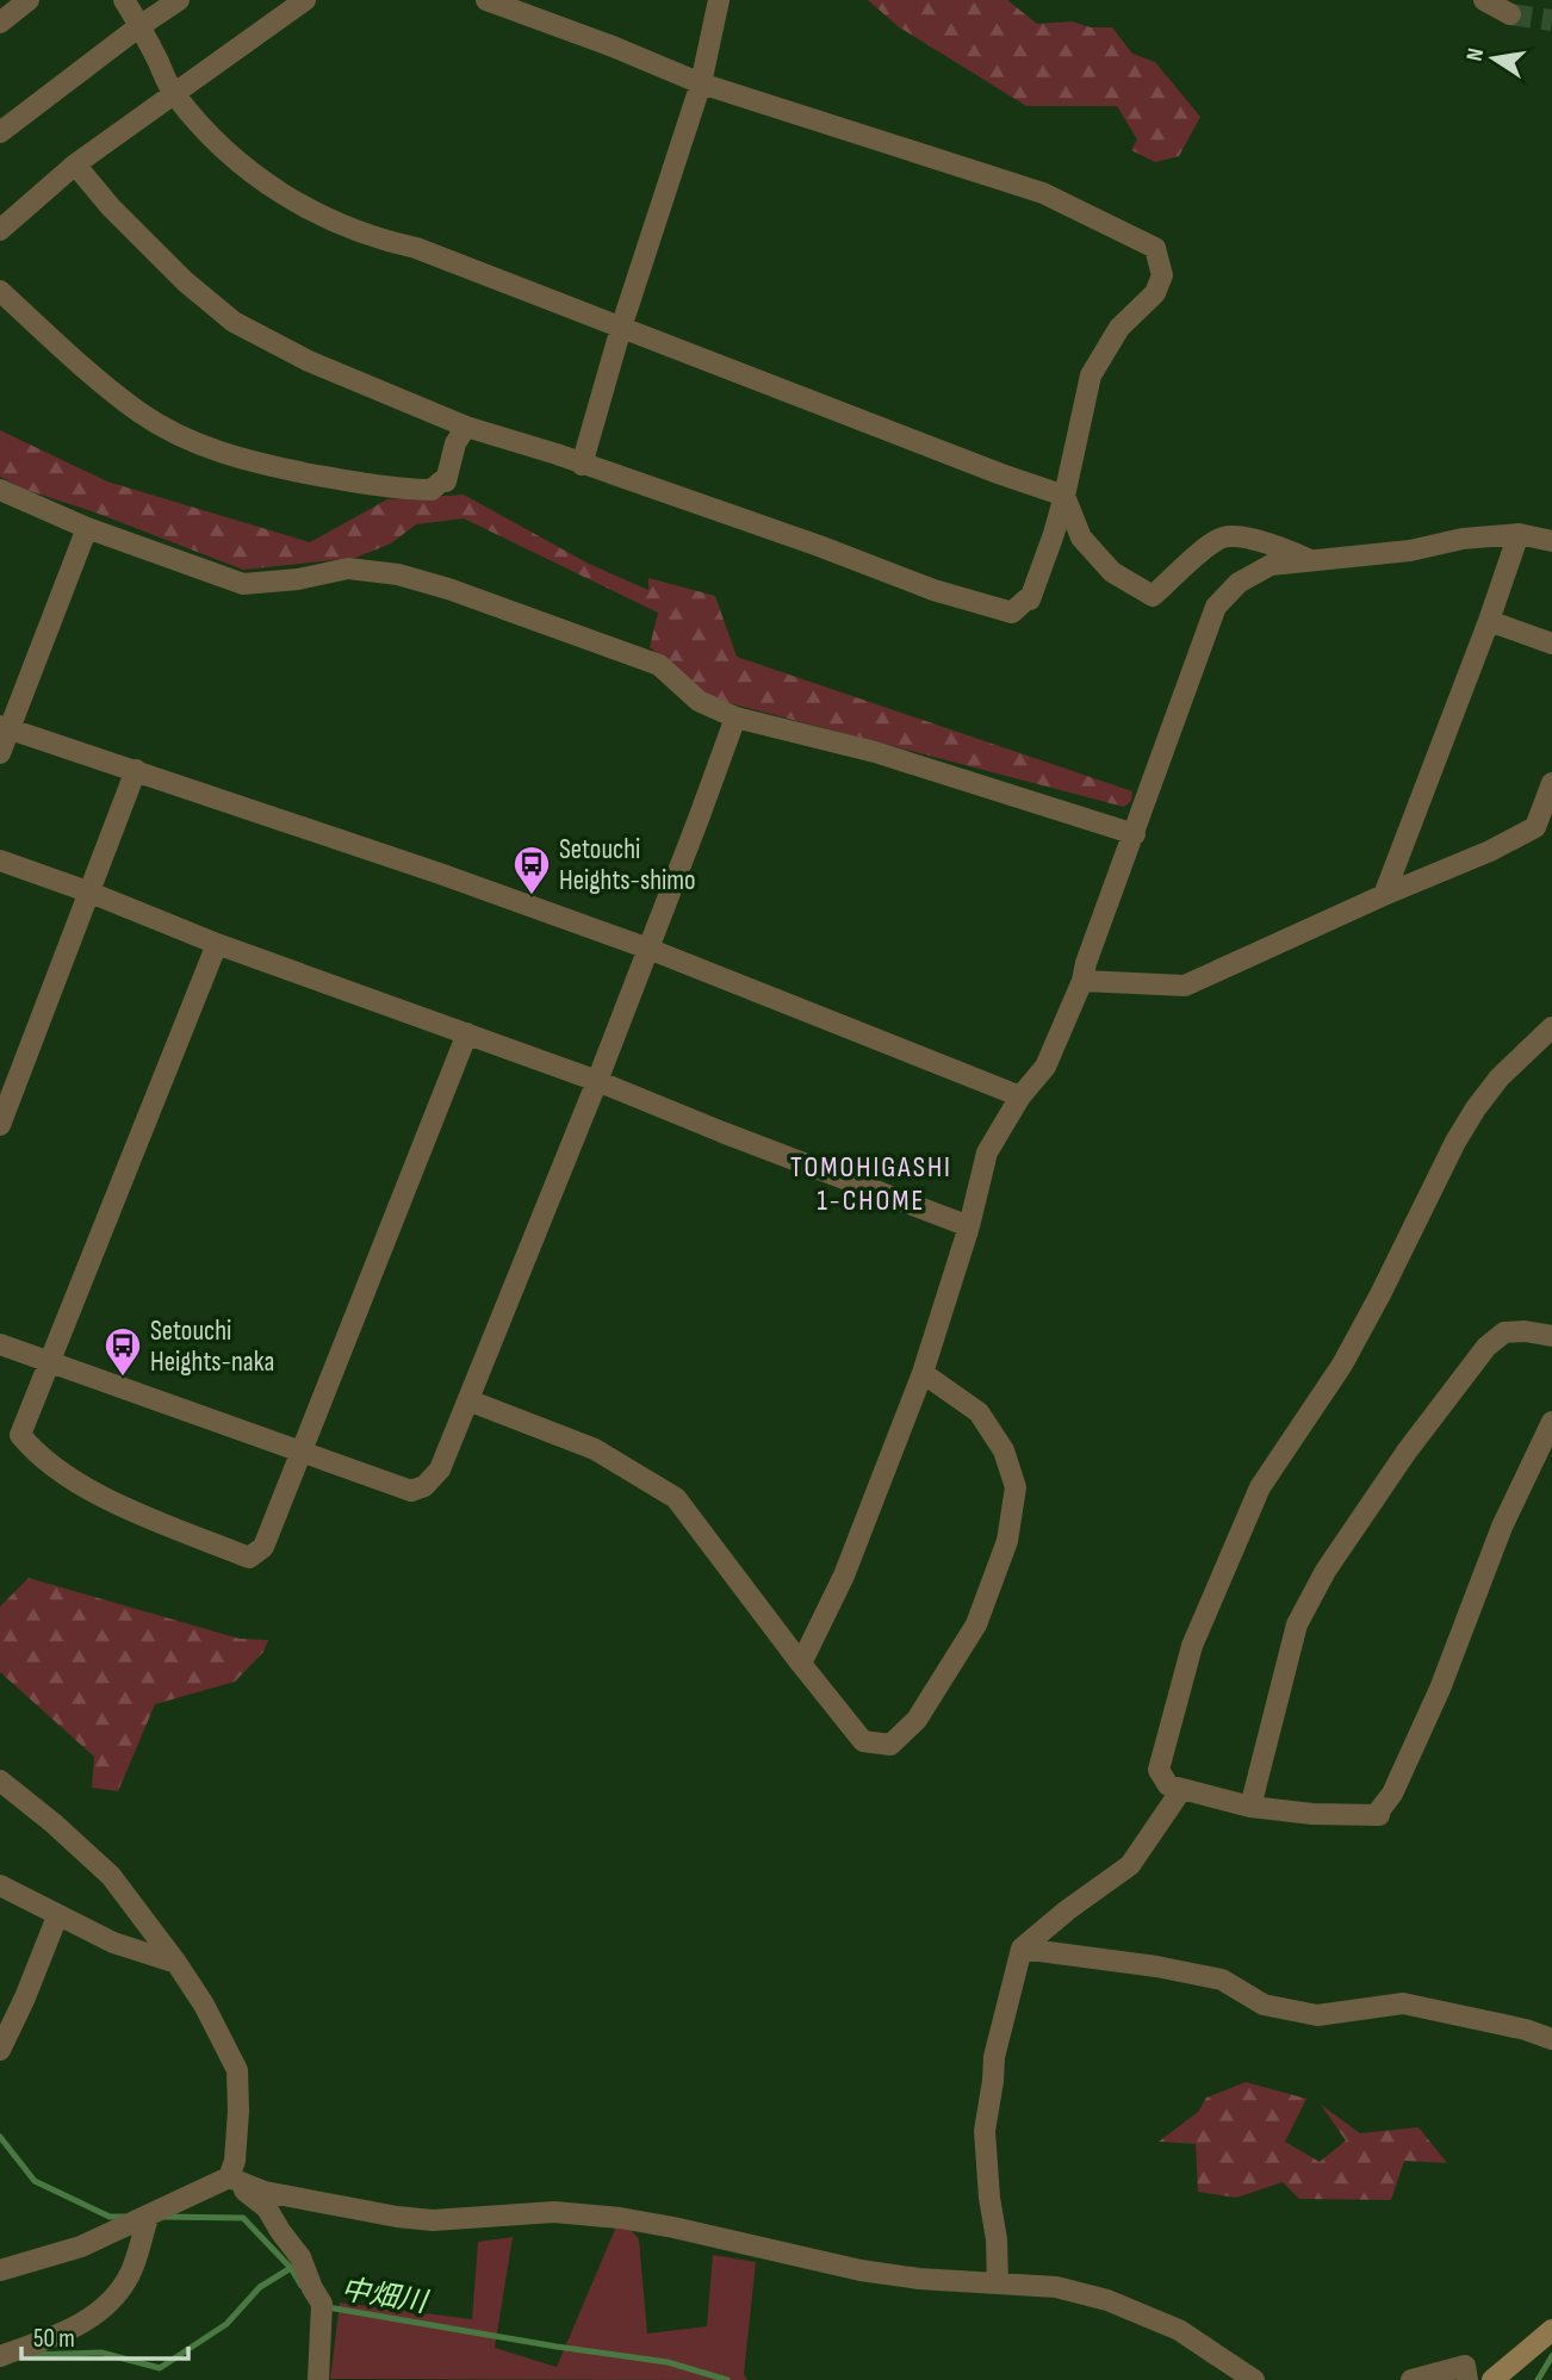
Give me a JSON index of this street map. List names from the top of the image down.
{
  "districts": ["TOMOHIGASHI 1-CHOME"],
  "water": ["中畑川"],
  "places": {
    "bus stop": ["Setouchi Heights-shimo", "Setouchi Heights-naka"]
  },
  "scale_bar": "50 m",
  "north": "left"
}
